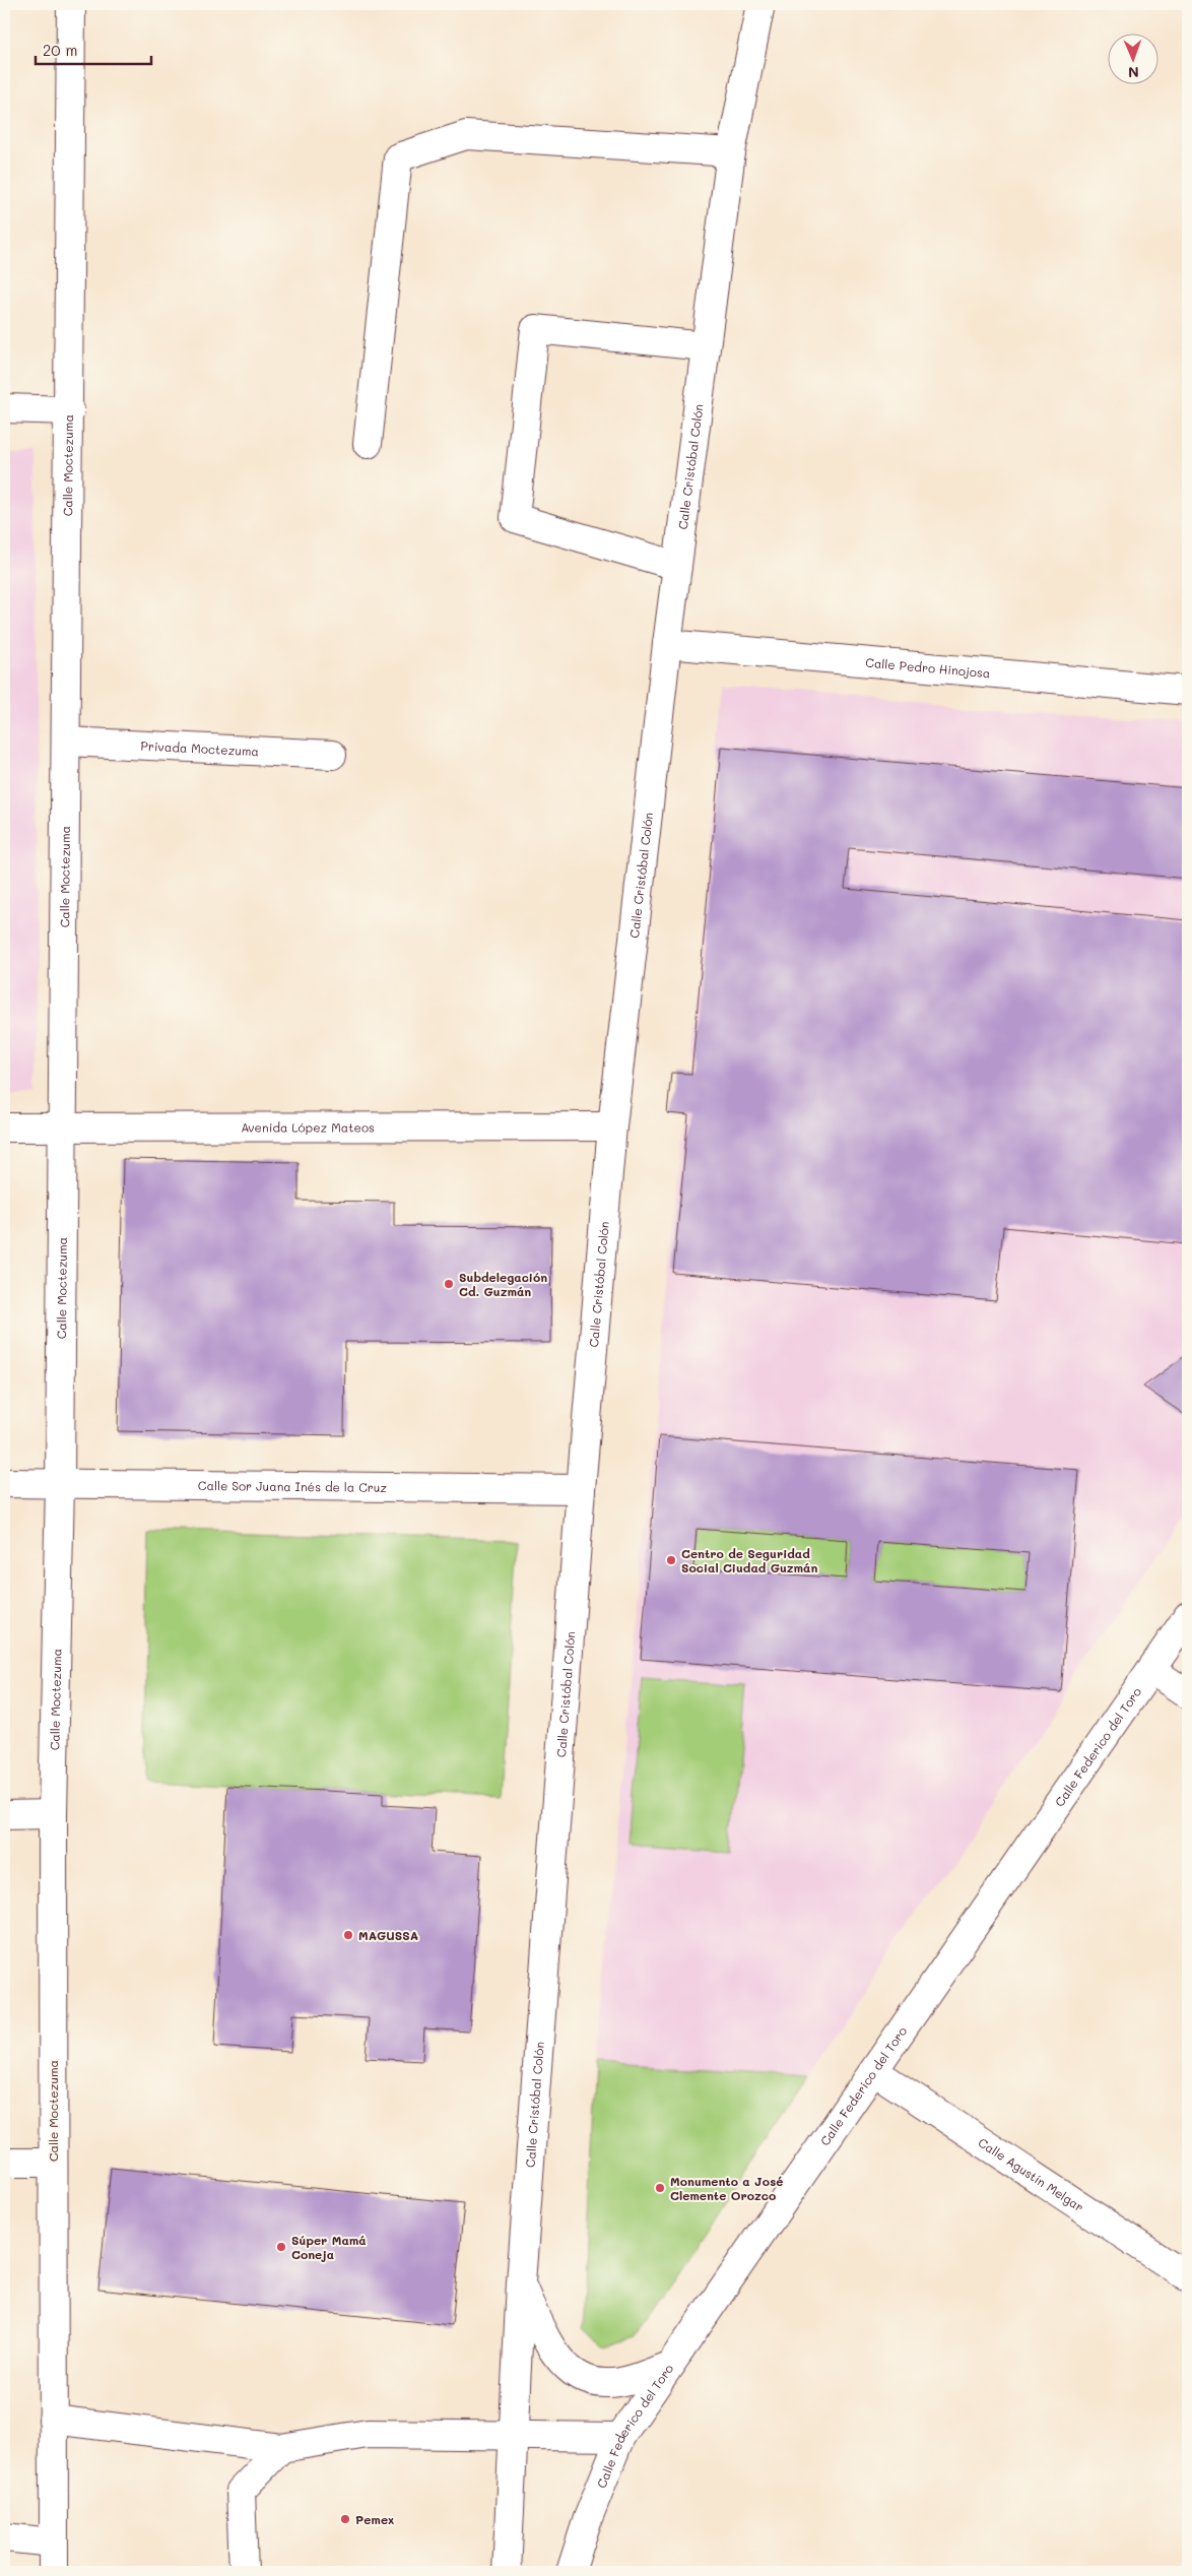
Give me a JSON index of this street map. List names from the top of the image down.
{
  "streets": {
    "street": [
      "Calle Moctezuma",
      "Calle Cristóbal Colón",
      "Calle Pedro Hinojosa",
      "Privada Moctezuma",
      "Avenida López Mateos",
      "Calle Sor Juana Inés de la Cruz",
      "Calle Federico del Toro",
      "Calle Agustín Melgar"
    ]
  },
  "crossings": [
    ["Calle Moctezuma", "Privada Moctezuma"],
    ["Calle Moctezuma", "Avenida López Mateos"],
    ["Calle Moctezuma", "Calle Sor Juana Inés de la Cruz"],
    ["Calle Cristóbal Colón", "Calle Pedro Hinojosa"],
    ["Calle Cristóbal Colón", "Avenida López Mateos"],
    ["Calle Cristóbal Colón", "Calle Sor Juana Inés de la Cruz"],
    ["Calle Federico del Toro", "Calle Agustín Melgar"]
  ],
  "places": [
    "Subdelegación Cd. Guzmán",
    "Centro de Seguridad Social Ciudad Guzmán",
    "MAGUSSA",
    "Monumento a José Clemente Orozco",
    "Súper Mamá Coneja",
    "Pemex"
  ],
  "scale_bar": "20 m",
  "north": "bottom"
}
